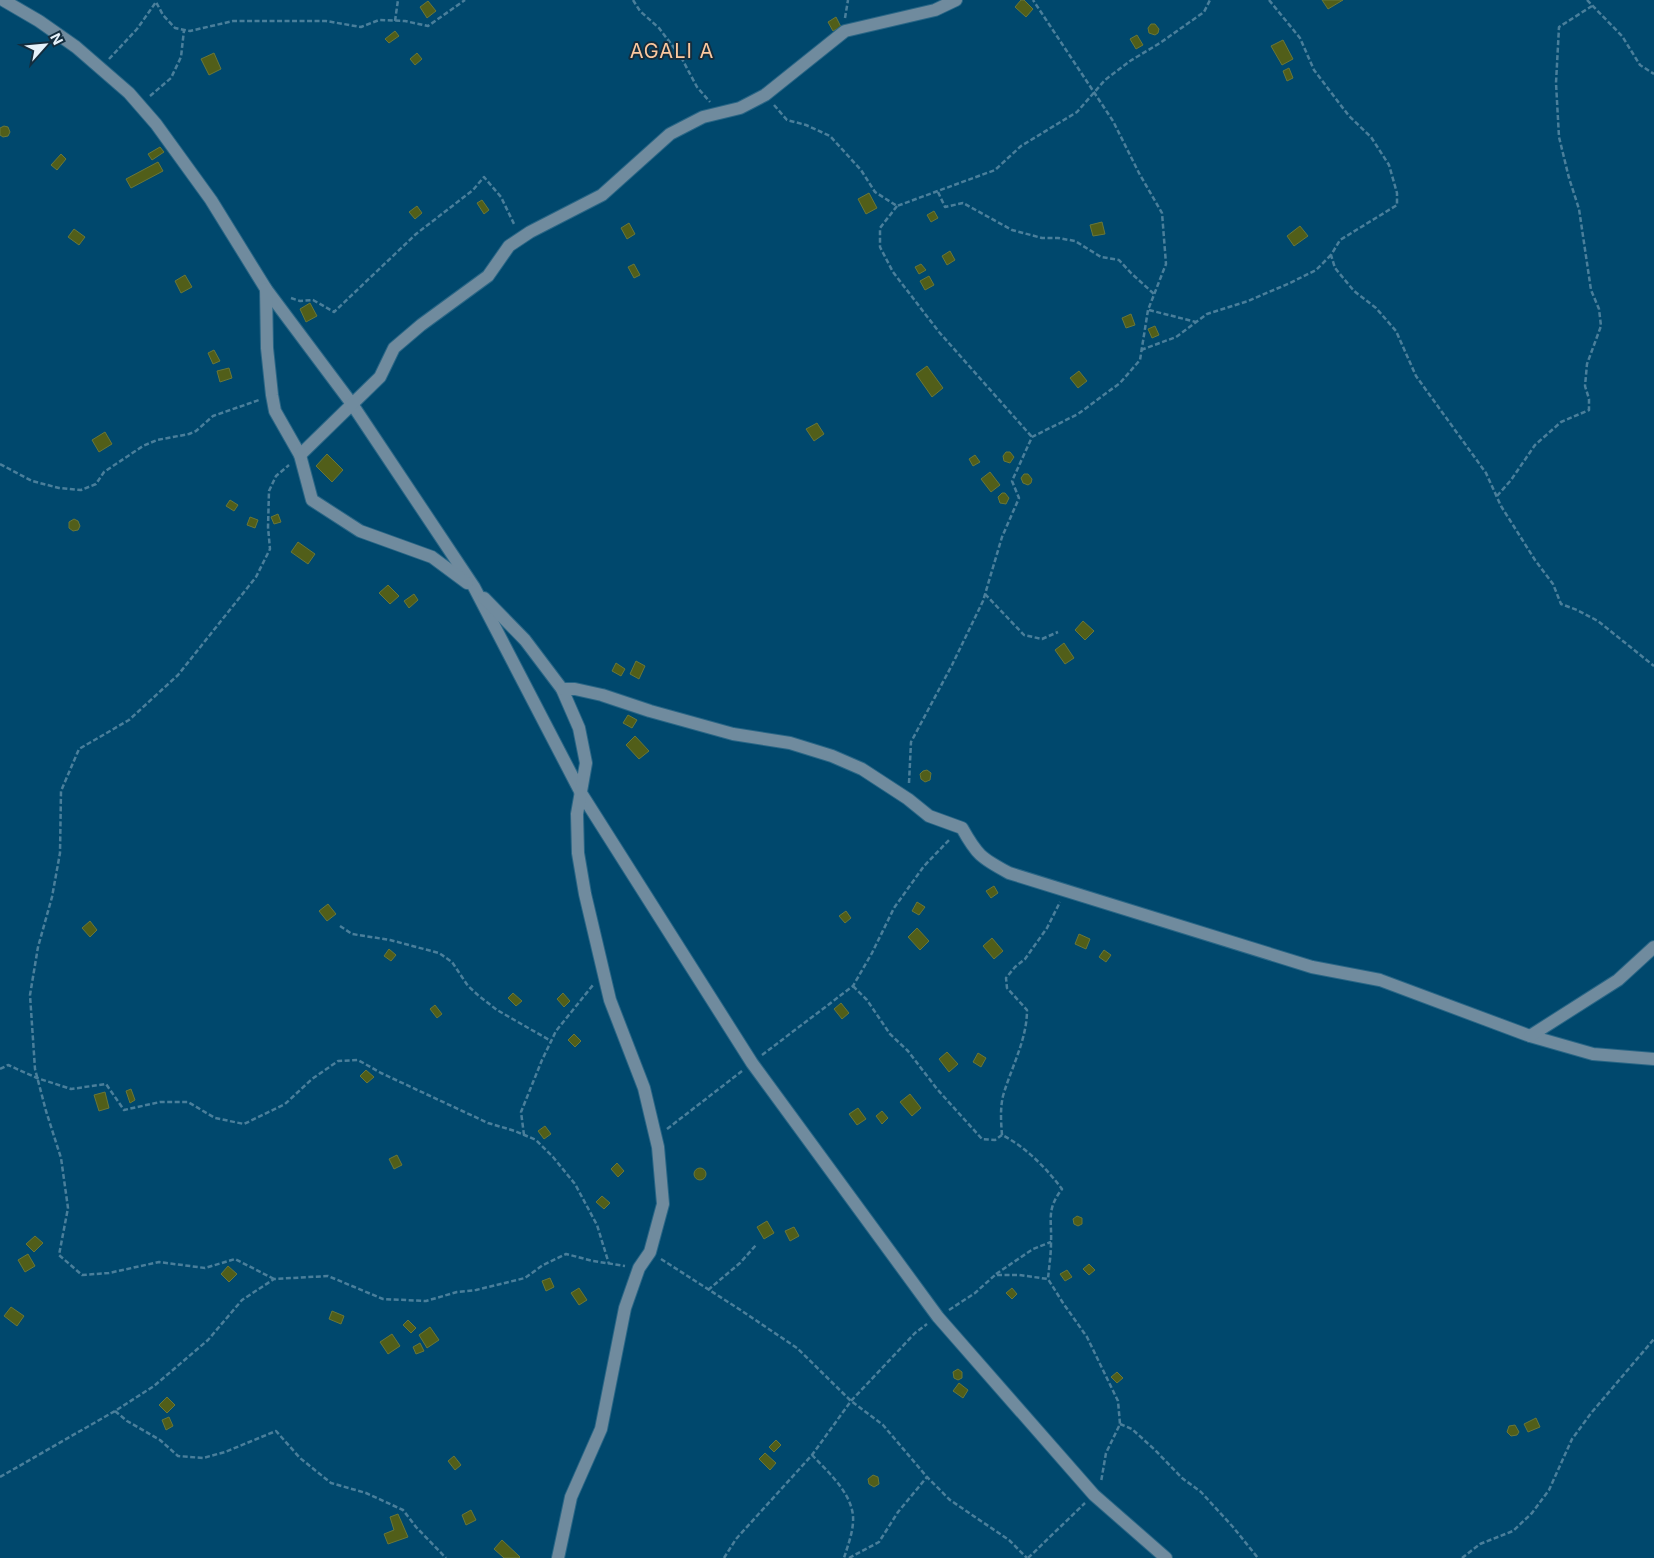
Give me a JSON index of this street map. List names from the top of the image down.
{
  "districts": ["AGALI A"],
  "north": "top right"
}
